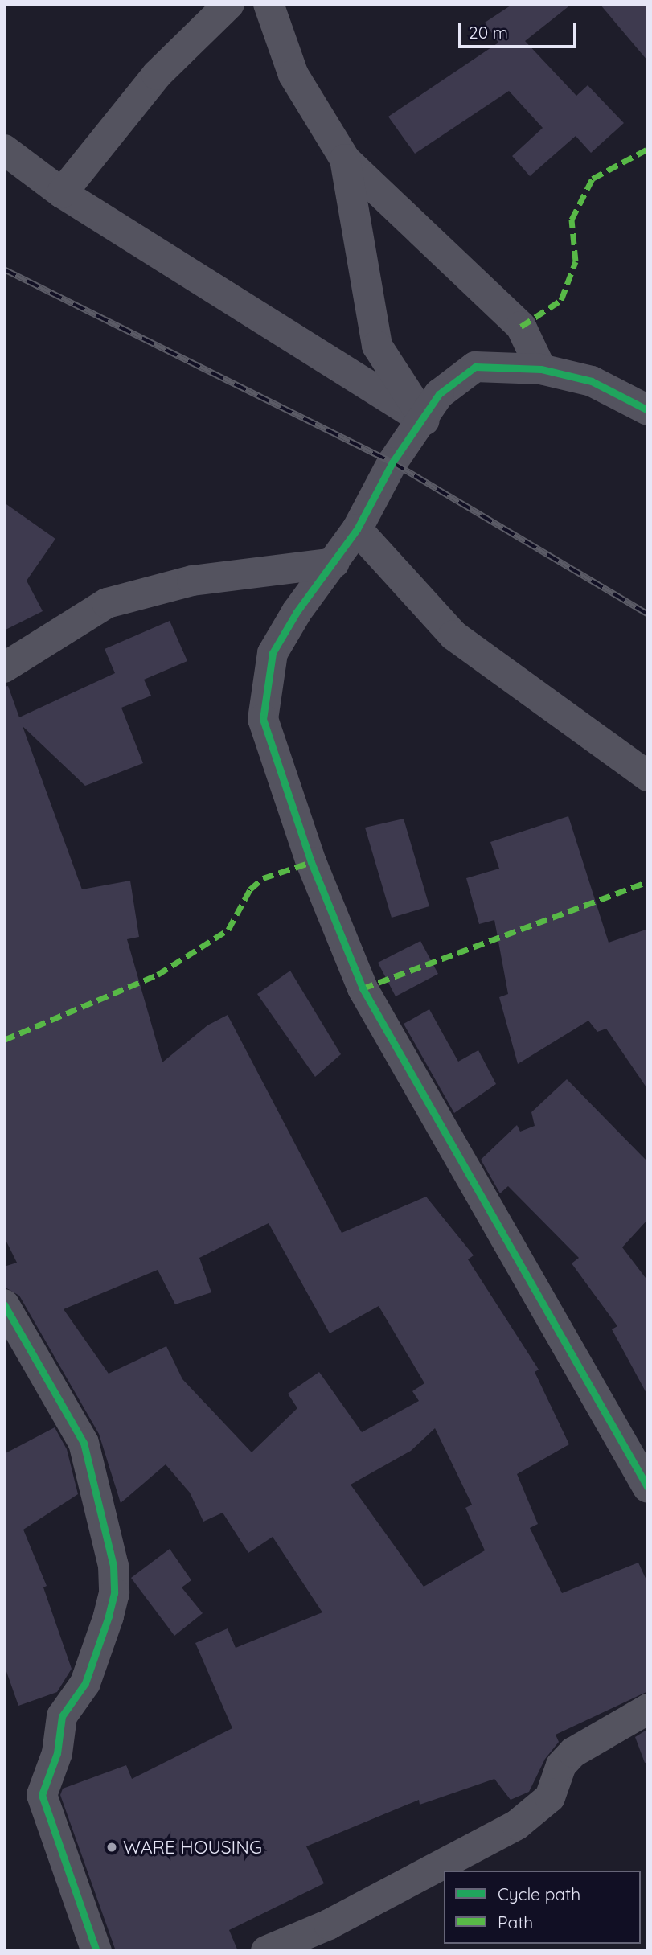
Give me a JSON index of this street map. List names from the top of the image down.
{
  "places": ["WARE HOUSING"],
  "legend": ["Cycle path", "Path"],
  "scale_bar": "20 m"
}
